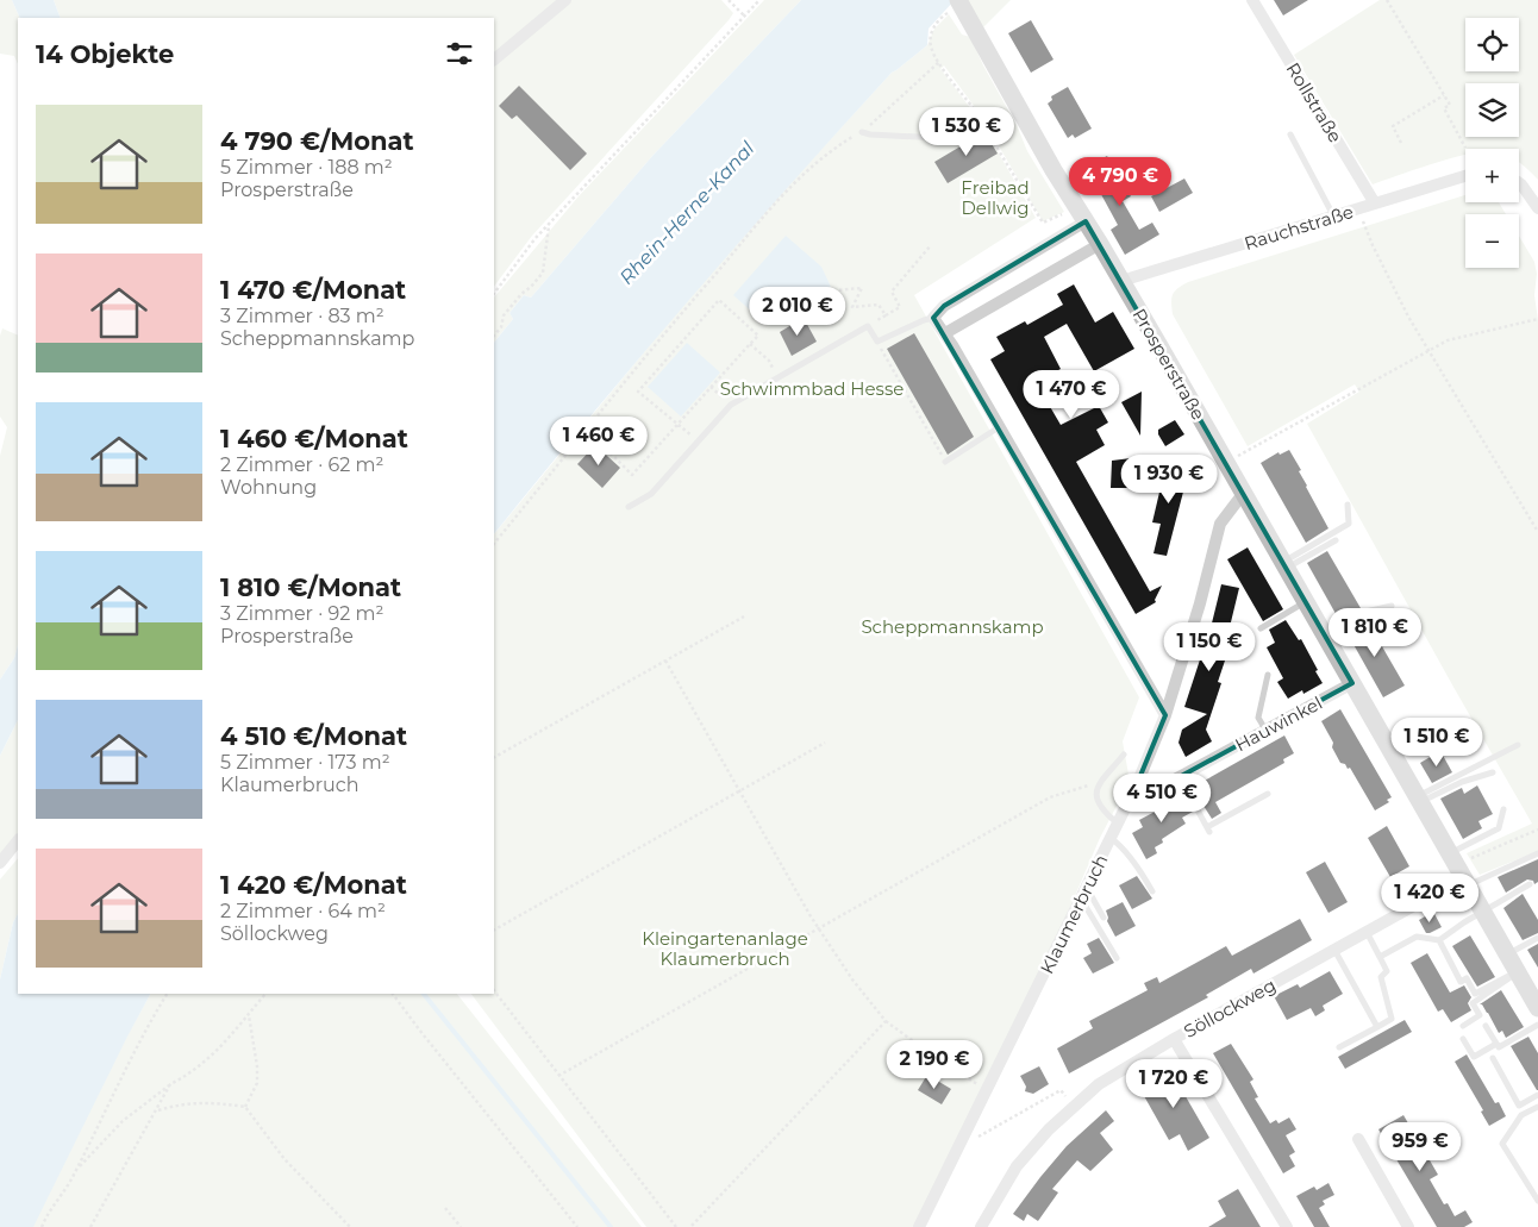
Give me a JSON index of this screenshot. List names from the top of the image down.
{
  "streets": {
    "main road": ["Prosperstraße"],
    "street": [
      "Rollstraße",
      "Rauchstraße",
      "Hauwinkel",
      "Klaumerbruch",
      "Söllockweg"
    ]
  },
  "crossings": [
    ["Rollstraße", "Rauchstraße"],
    ["Rauchstraße", "Prosperstraße"],
    ["Prosperstraße", "Hauwinkel"],
    ["Prosperstraße", "Klaumerbruch"],
    ["Prosperstraße", "Söllockweg"],
    ["Hauwinkel", "Klaumerbruch"]
  ],
  "water": ["Rhein-Herne-Kanal"],
  "parks": [
    "Freibad Dellwig",
    "Schwimmbad Hesse",
    "Scheppmannskamp",
    "Kleingartenanlage Klaumerbruch"
  ],
  "page": {
    "map_buttons": ["+", "−"],
    "heading": "14 Objekte",
    "list": [
      {
        "name": "4 790 €/Monat",
        "note": "5 Zimmer · 188 m² · Prosperstraße"
      },
      {
        "name": "1 470 €/Monat",
        "note": "3 Zimmer · 83 m² · Scheppmannskamp"
      },
      {
        "name": "1 460 €/Monat",
        "note": "2 Zimmer · 62 m² · Wohnung"
      },
      {
        "name": "1 810 €/Monat",
        "note": "3 Zimmer · 92 m² · Prosperstraße"
      },
      {
        "name": "4 510 €/Monat",
        "note": "5 Zimmer · 173 m² · Klaumerbruch"
      },
      {
        "name": "1 420 €/Monat",
        "note": "2 Zimmer · 64 m² · Söllockweg"
      }
    ],
    "price": [
      "1 530 €",
      "4 790 €",
      "2 010 €",
      "1 470 €",
      "1 460 €",
      "1 930 €",
      "1 810 €",
      "1 150 €",
      "1 510 €",
      "4 510 €",
      "1 420 €",
      "2 190 €",
      "1 720 €",
      "959 €"
    ]
  }
}
